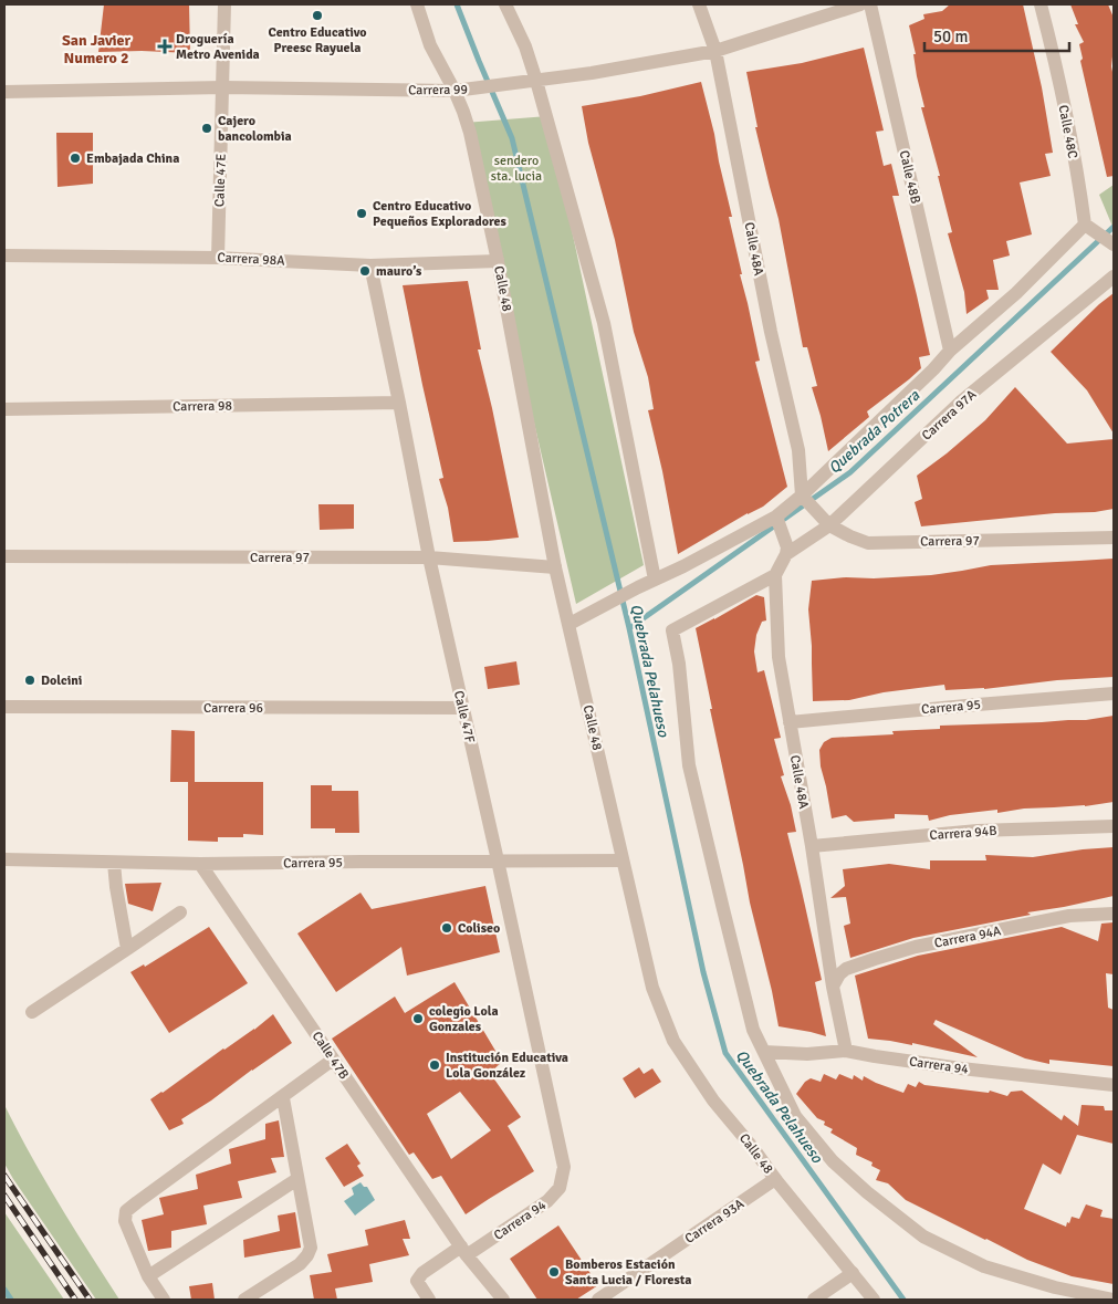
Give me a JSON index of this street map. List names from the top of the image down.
{
  "streets": {
    "street": [
      "Carrera 99",
      "Calle 48C",
      "Calle 48B",
      "Calle 47E",
      "Calle 48A",
      "Carrera 98A",
      "Calle 48",
      "Carrera 98",
      "Carrera 97A",
      "Carrera 97",
      "Carrera 95",
      "Carrera 96",
      "Calle 47F",
      "Carrera 94B",
      "Carrera 94A",
      "Calle 47B",
      "Carrera 94",
      "Carrera 93A"
    ]
  },
  "crossings": [
    ["Carrera 99", "Calle 47E"],
    ["Carrera 99", "Calle 48A"],
    ["Carrera 99", "Calle 48"],
    ["Calle 47E", "Carrera 98A"],
    ["Calle 48A", "Carrera 97"],
    ["Calle 48A", "Carrera 95"],
    ["Calle 48A", "Carrera 94B"],
    ["Calle 48A", "Carrera 94A"],
    ["Calle 48A", "Carrera 94"],
    ["Carrera 98A", "Calle 48"],
    ["Carrera 98A", "Calle 47F"],
    ["Calle 48", "Carrera 97"],
    ["Calle 48", "Carrera 95"],
    ["Calle 48", "Carrera 93A"],
    ["Carrera 98", "Calle 47F"],
    ["Carrera 97A", "Carrera 97"],
    ["Carrera 97", "Calle 47F"],
    ["Carrera 95", "Calle 47F"],
    ["Carrera 95", "Calle 47B"],
    ["Carrera 96", "Calle 47F"],
    ["Calle 47F", "Carrera 94"],
    ["Calle 47B", "Carrera 94"]
  ],
  "districts": ["San Javier Numero 2"],
  "water": ["Quebrada Potrera", "Quebrada Pelahueso"],
  "parks": ["sendero sta. lucia"],
  "places": {
    "other": [
      "Centro Educativo Preesc Rayuela",
      "Cajero bancolombia",
      "Embajada China",
      "Centro Educativo Pequeños Exploradores",
      "mauro’s",
      "Dolcini",
      "Coliseo",
      "colegio Lola Gonzales",
      "Institución Educativa Lola González",
      "Bomberos Estación Santa Lucia / Floresta"
    ],
    "health": ["Droguería Metro Avenida"]
  },
  "scale_bar": "50 m"
}
